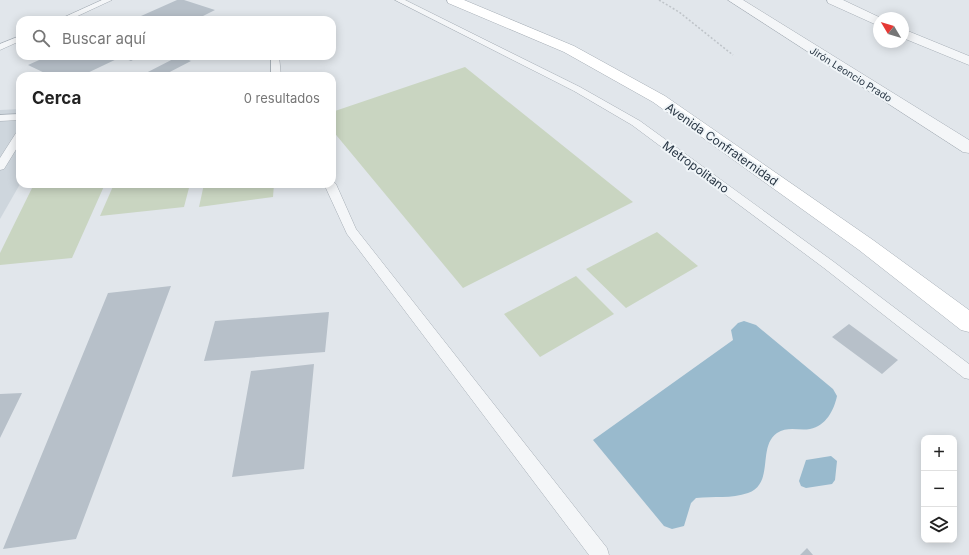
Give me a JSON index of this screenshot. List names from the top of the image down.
{
  "streets": {
    "street": ["Jirón Leoncio Prado", "Avenida Confraternidad"],
    "lane": ["Metropolitano"]
  },
  "north": "top left",
  "page": {
    "search": "Buscar aquí",
    "heading": ["Cerca", "0 resultados"],
    "map_buttons": ["+", "−"]
  }
}
